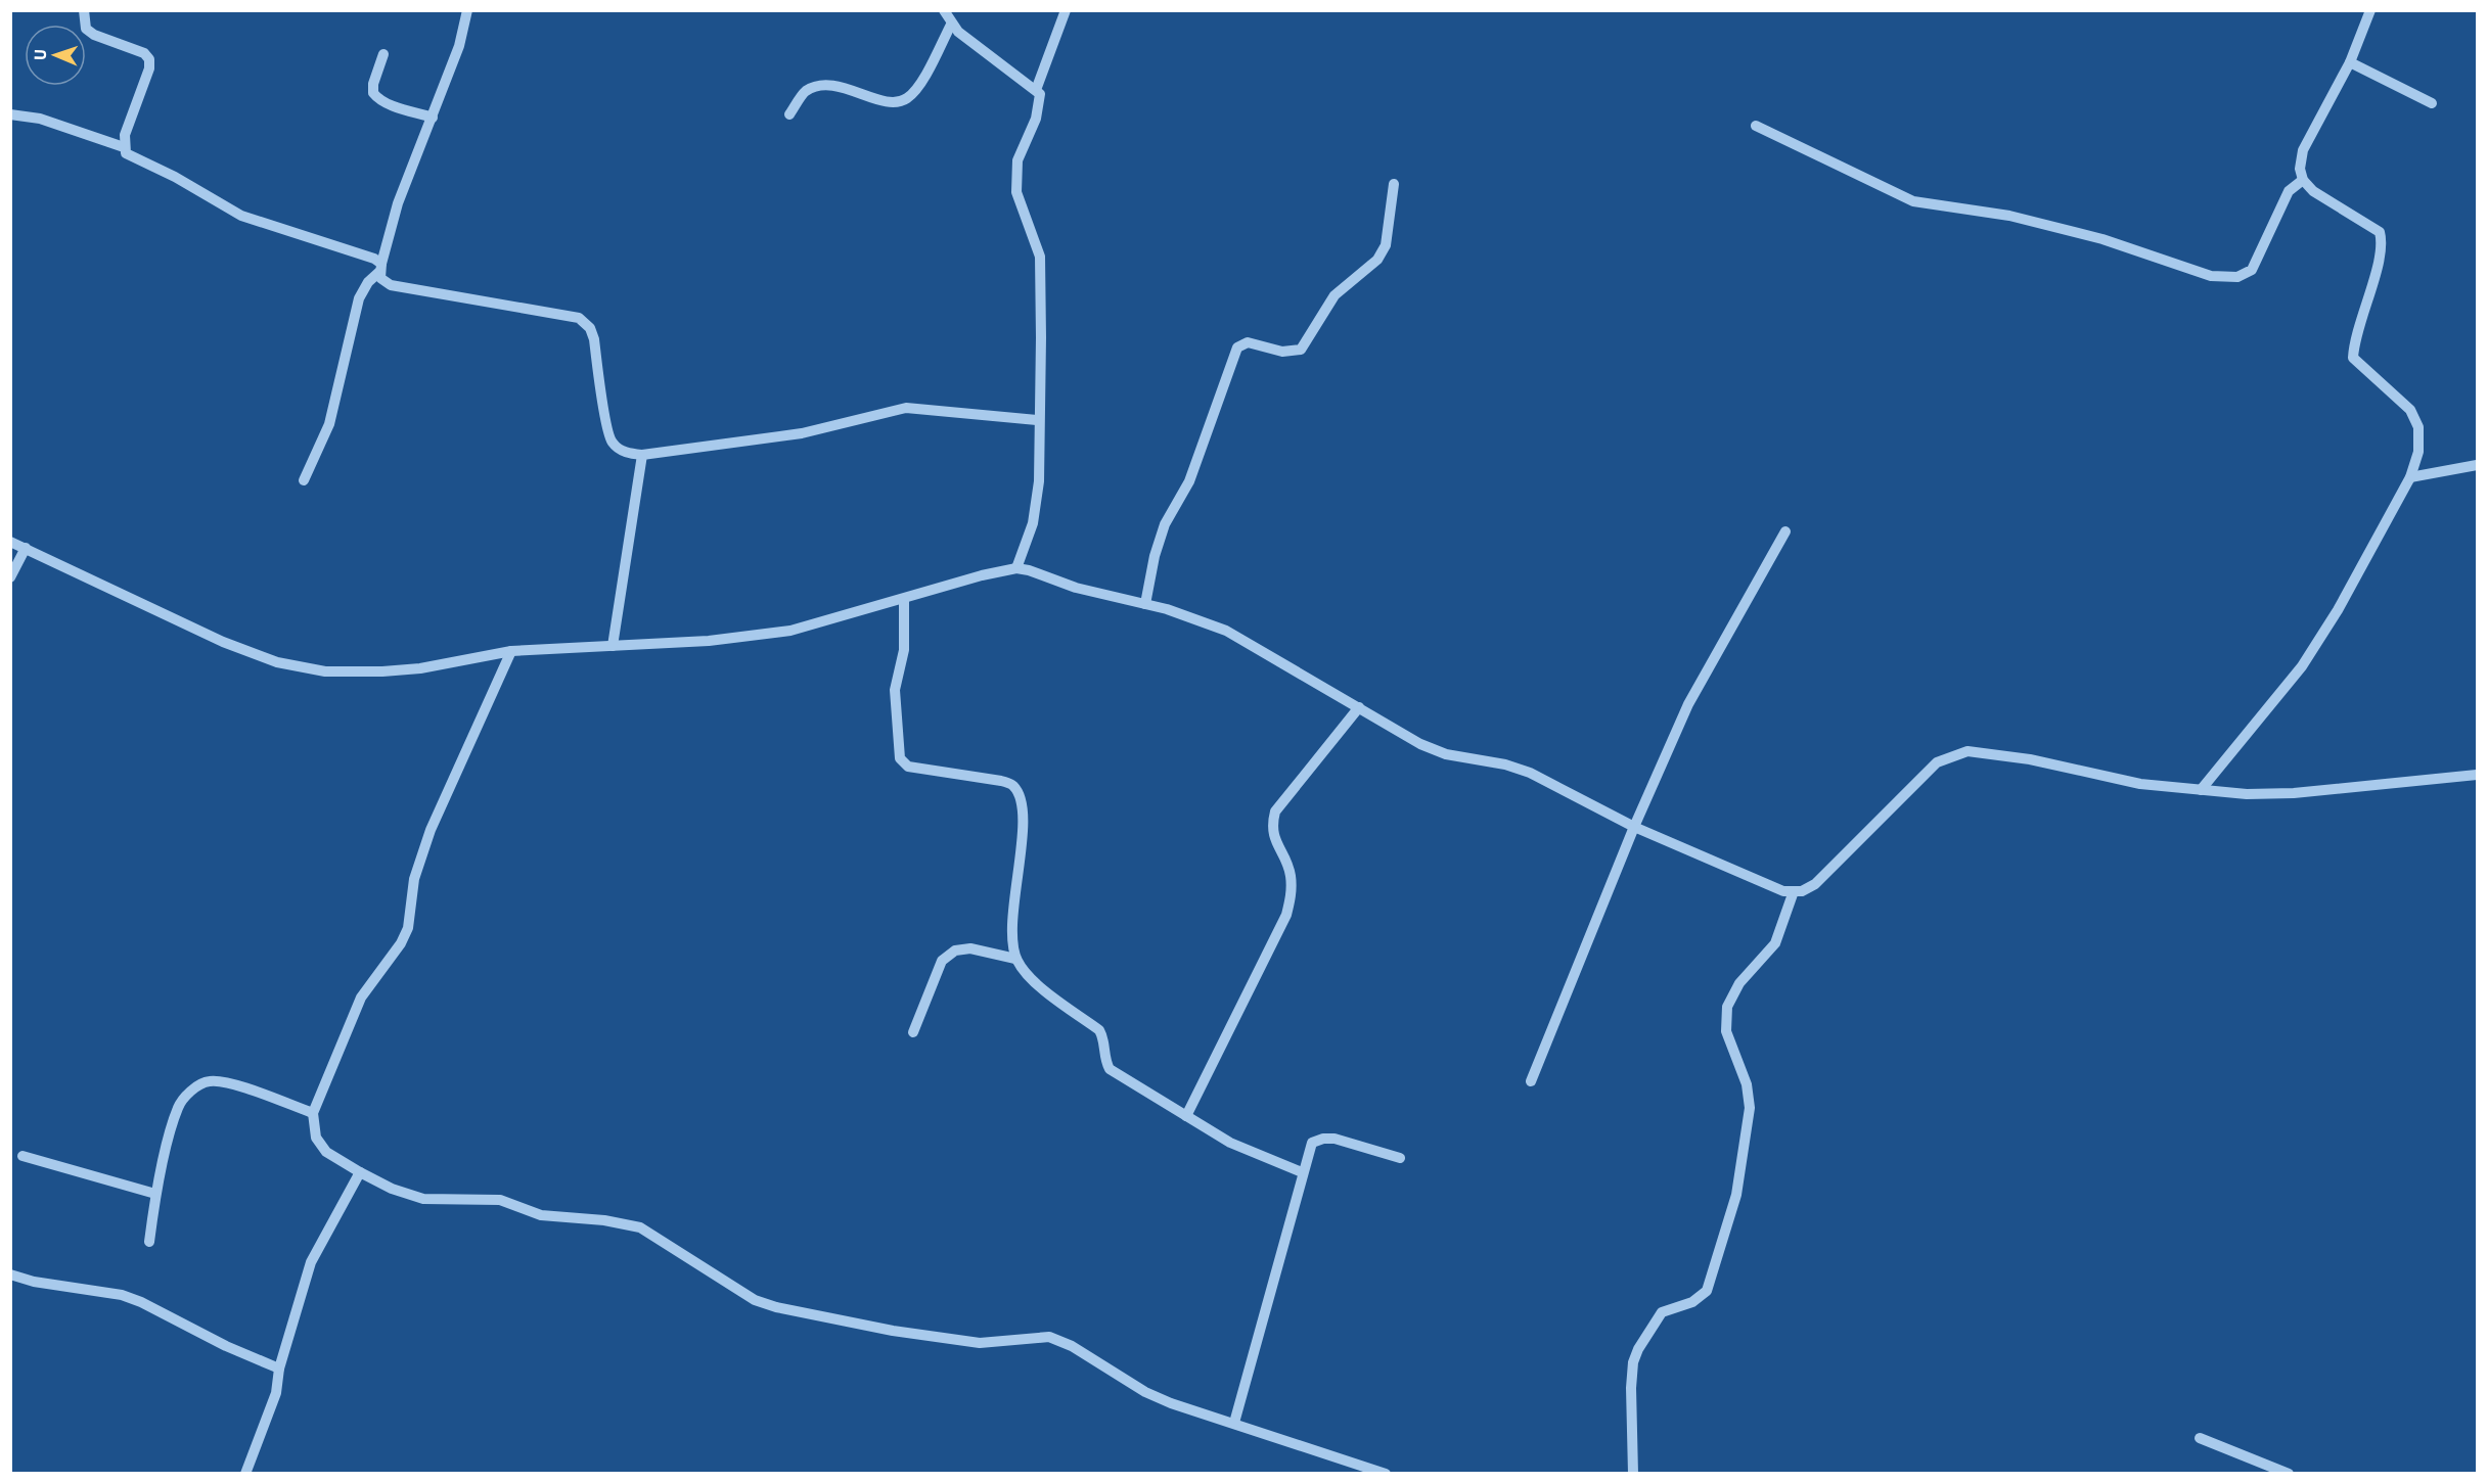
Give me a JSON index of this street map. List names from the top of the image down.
{
  "north": "left"
}
